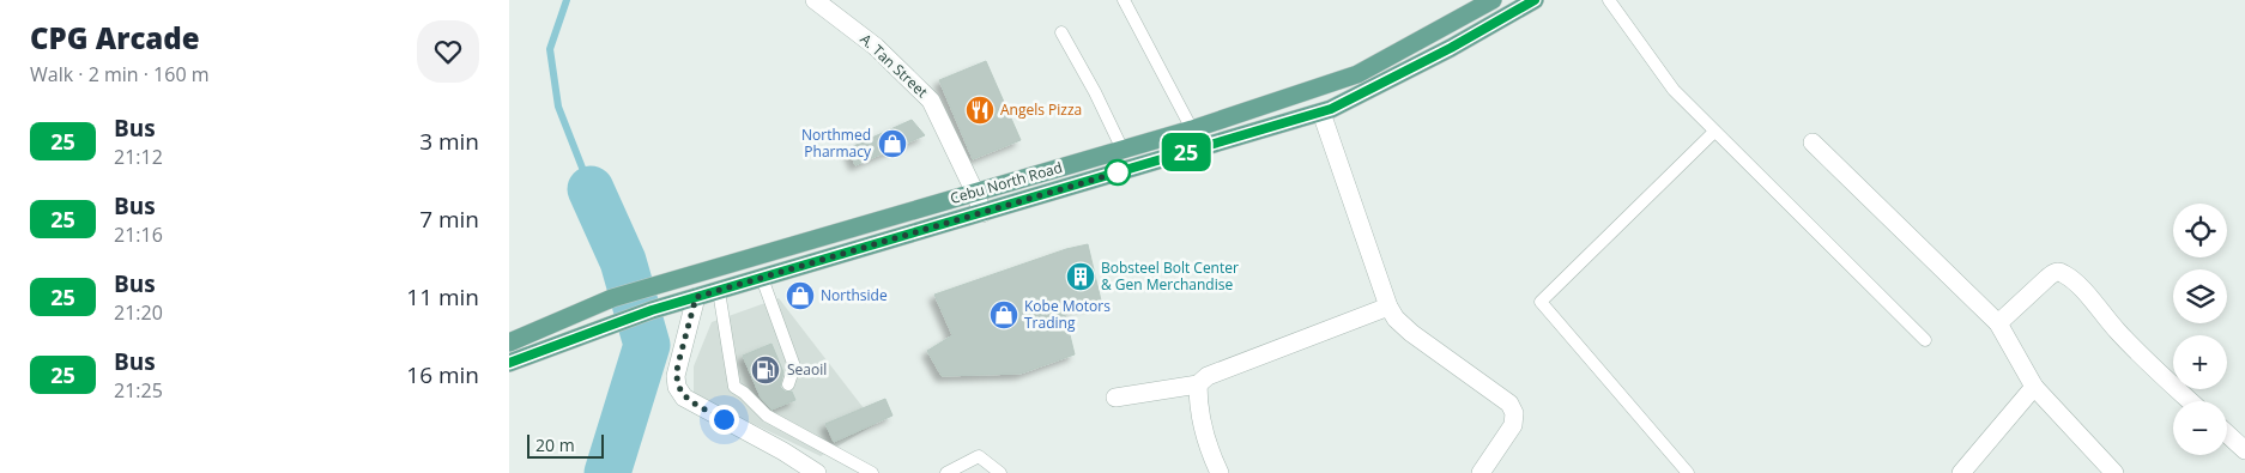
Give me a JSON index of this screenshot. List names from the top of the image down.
{
  "streets": {
    "main road": ["Cebu North Road"],
    "street": ["A. Tan Street"]
  },
  "crossings": [
    ["A. Tan Street", "Cebu North Road"]
  ],
  "places": {
    "restaurant": ["Angels Pizza"],
    "shop": ["Northmed Pharmacy", "Northside", "Kobe Motors Trading"],
    "building": ["Bobsteel Bolt Center & Gen Merchandise"],
    "fuel station": ["Seaoil"]
  },
  "lines": ["bus line 25"],
  "scale_bar": "20 m",
  "page": {
    "heading": ["CPG Arcade", "Walk · 2 min · 160 m"],
    "on_map": "25",
    "list": [
      {
        "mark": "25",
        "name": "Bus",
        "note": "21:12",
        "value": "3 min"
      },
      {
        "mark": "25",
        "name": "Bus",
        "note": "21:16",
        "value": "7 min"
      },
      {
        "mark": "25",
        "name": "Bus",
        "note": "21:20",
        "value": "11 min"
      },
      {
        "mark": "25",
        "name": "Bus",
        "note": "21:25",
        "value": "16 min"
      }
    ],
    "map_buttons": ["+", "−"],
    "scale": "20 m"
  }
}
